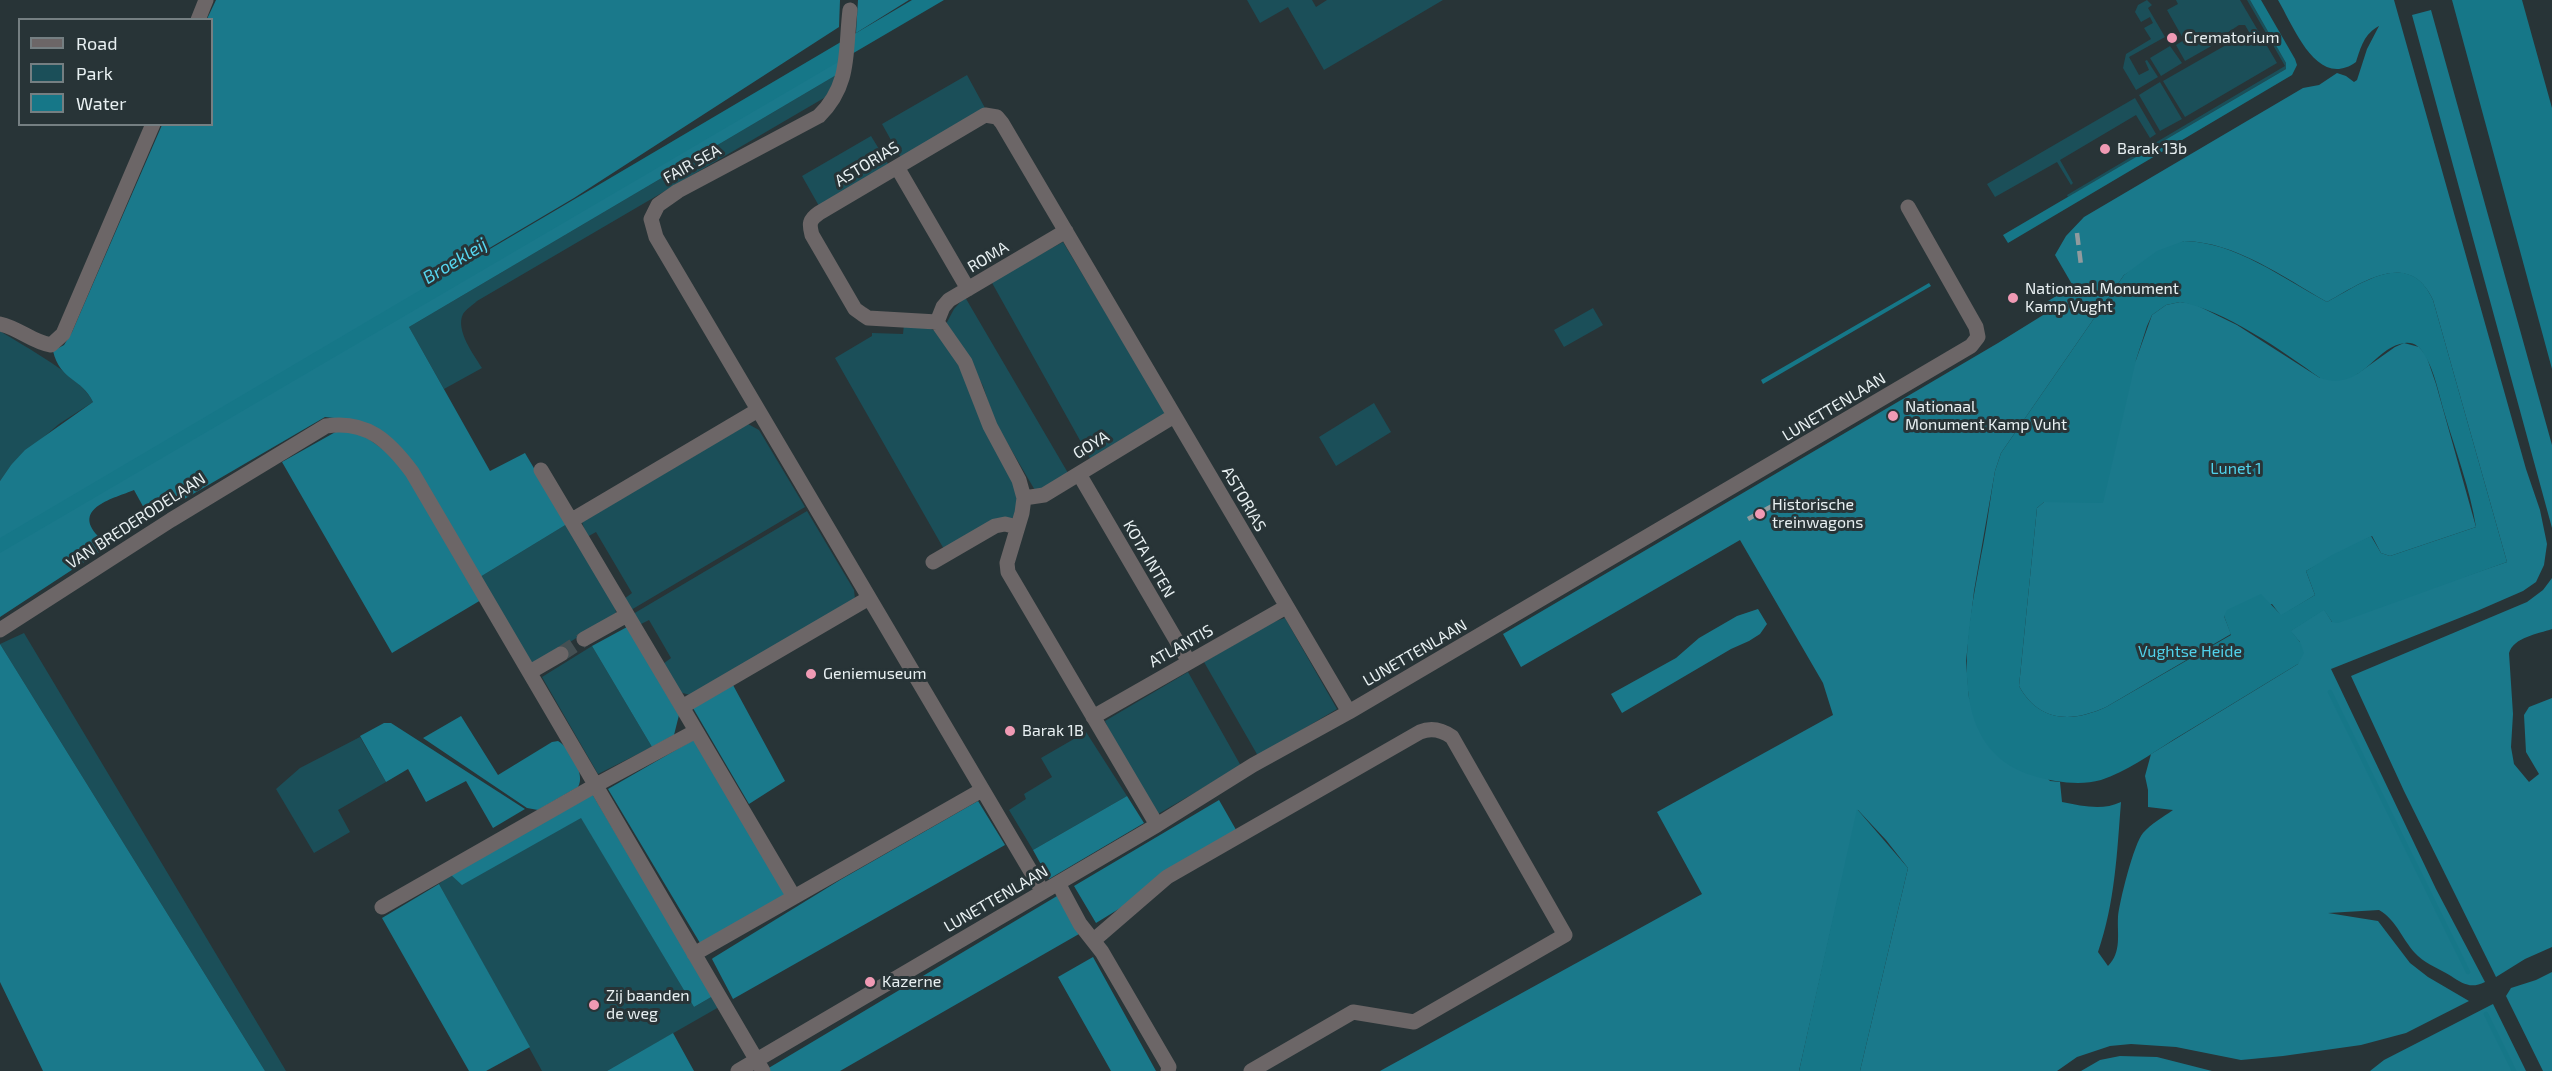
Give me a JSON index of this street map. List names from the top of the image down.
{
  "streets": {
    "street": [
      "FAIR SEA",
      "ASTORIAS",
      "ROMA",
      "LUNETTENLAAN",
      "GOYA",
      "VAN BREDERODELAAN",
      "KOTA INTEN",
      "ATLANTIS"
    ]
  },
  "crossings": [
    ["ASTORIAS", "ROMA"],
    ["ASTORIAS", "LUNETTENLAAN"],
    ["ASTORIAS", "GOYA"],
    ["ASTORIAS", "ATLANTIS"],
    ["LUNETTENLAAN", "VAN BREDERODELAAN"],
    ["GOYA", "KOTA INTEN"],
    ["KOTA INTEN", "ATLANTIS"]
  ],
  "water": ["Broekleij"],
  "parks": ["Lunet 1", "Vughtse Heide"],
  "places": [
    "Crematorium",
    "Barak 13b",
    "Nationaal Monument Kamp Vught",
    "Nationaal Monument Kamp Vuht",
    "Historische treinwagons",
    "Geniemuseum",
    "Barak 1B",
    "Kazerne",
    "Zij baanden de weg"
  ],
  "legend": ["Road", "Park", "Water"]
}
